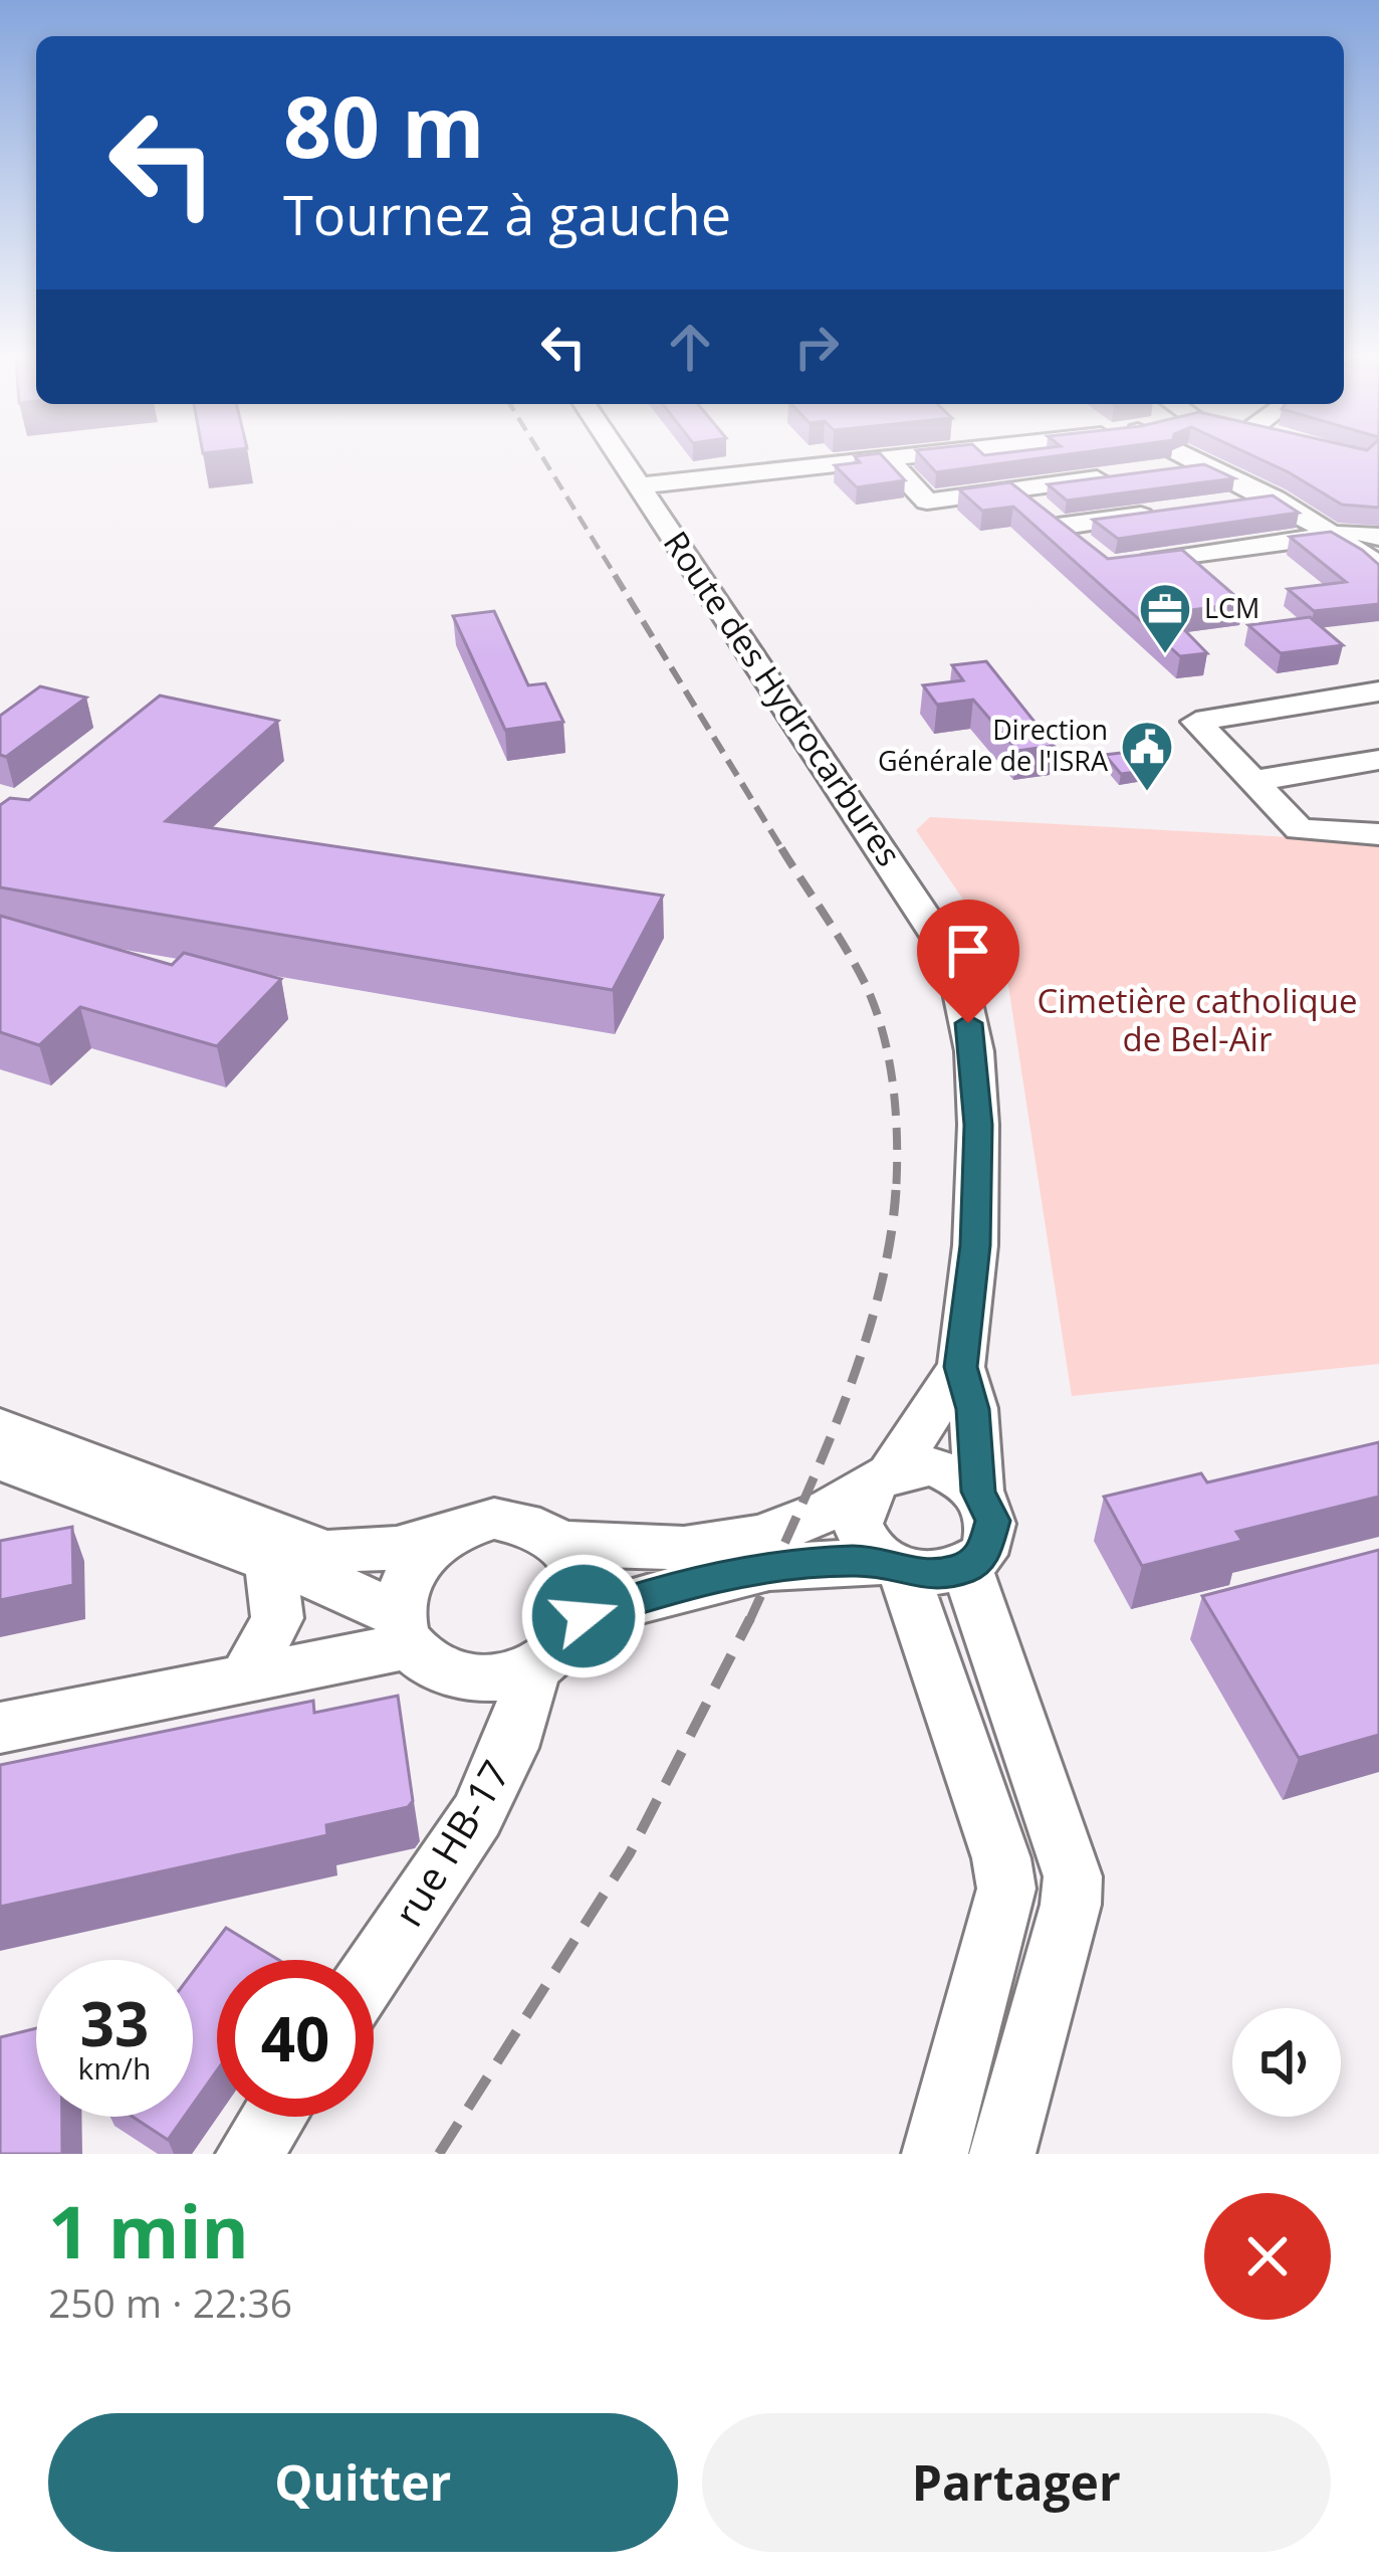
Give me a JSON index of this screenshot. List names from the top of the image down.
{
  "streets": {
    "street": ["Route des Hydrocarbures", "rue HB-17"]
  },
  "parks": ["Cimetière catholique de Bel-Air"],
  "places": {
    "office": ["LCM"],
    "public building": ["Direction Générale de l'ISRA"]
  },
  "page": {
    "turn": ["80 m", "Tournez à gauche"],
    "speed": "33 km/h",
    "limit": "40",
    "heading": ["1 min", "250 m · 22:36"],
    "buttons": ["Quitter", "Partager"]
  }
}
